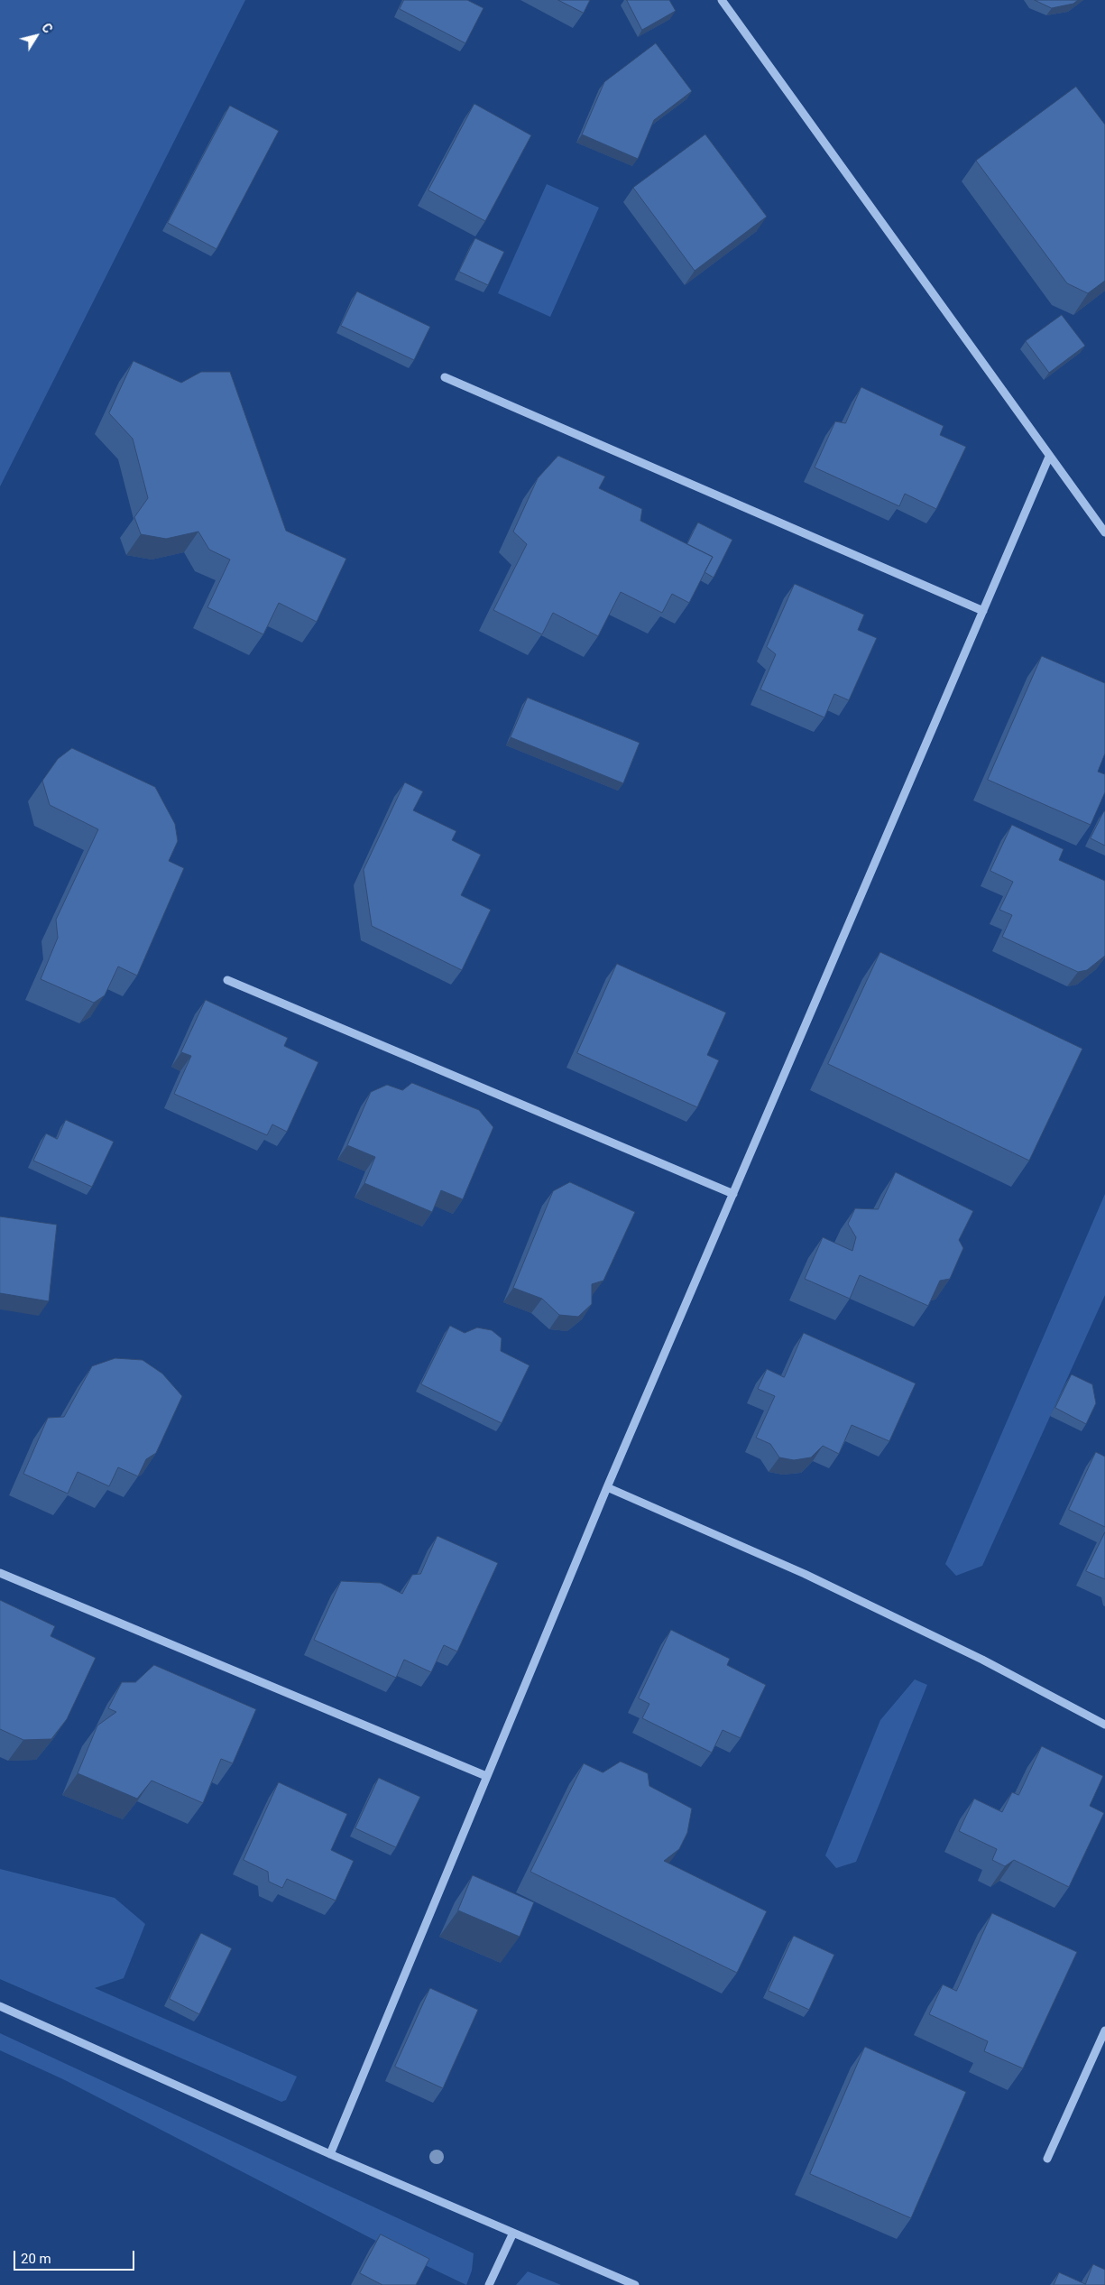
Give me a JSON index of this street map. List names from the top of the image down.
{
  "scale_bar": "20 m",
  "north": "top right"
}
